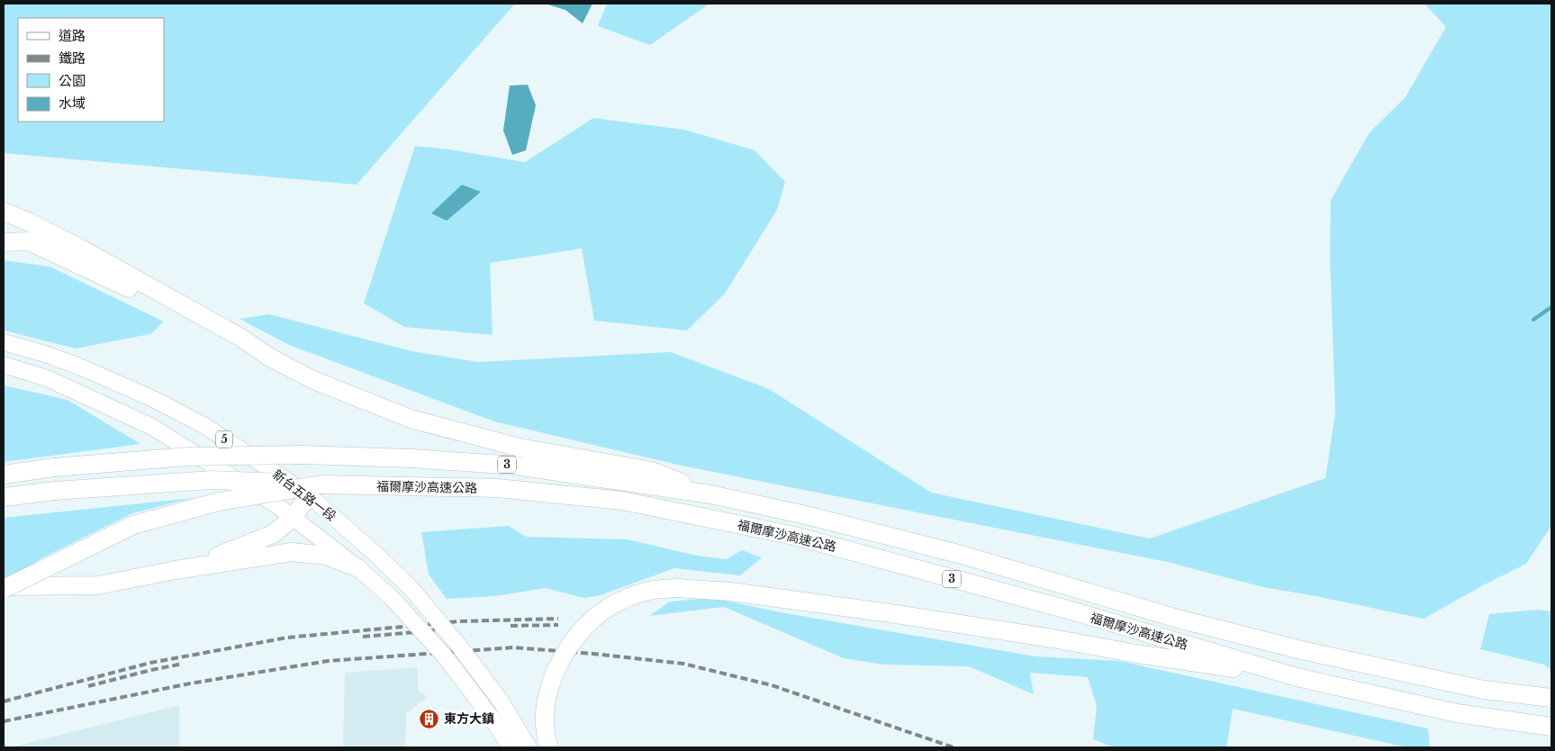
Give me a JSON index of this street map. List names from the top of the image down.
{
  "streets": {
    "highway": ["3", "福爾摩沙高速公路"],
    "main road": ["5", "新台五路一段"]
  },
  "crossings": [
    ["福爾摩沙高速公路", "新台五路一段"]
  ],
  "places": {
    "building": ["東方大鎮"]
  },
  "legend": [
    "道路",
    "鐵路",
    "公園",
    "水域"
  ]
}
